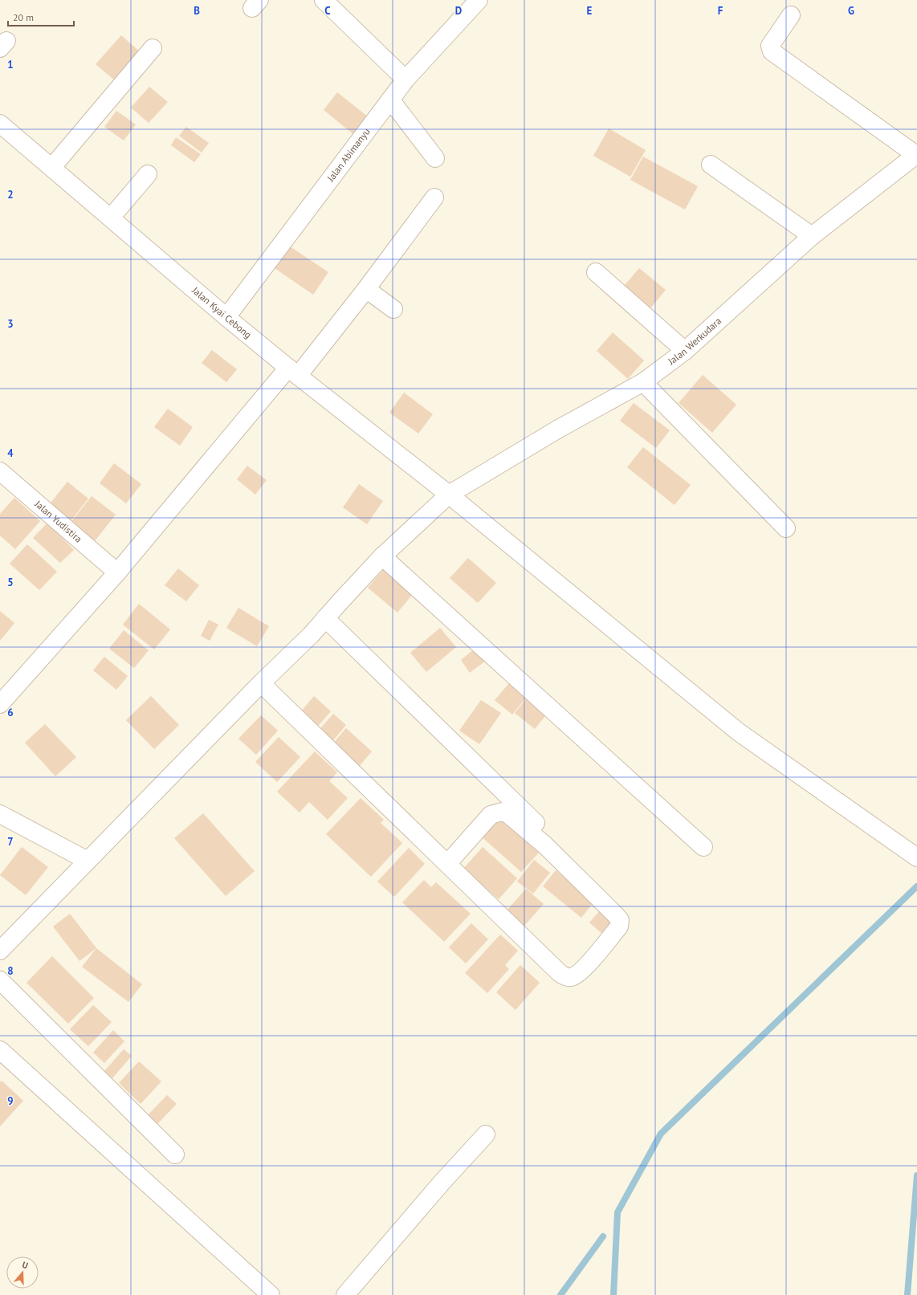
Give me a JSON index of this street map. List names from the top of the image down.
{
  "streets": {
    "street": [
      "Jalan Abimanyu",
      "Jalan Kyai Cebong",
      "Jalan Werkudara",
      "Jalan Yudistira"
    ]
  },
  "crossings": [
    ["Jalan Abimanyu", "Jalan Kyai Cebong"],
    ["Jalan Kyai Cebong", "Jalan Werkudara"]
  ],
  "scale_bar": "20 m",
  "north": "top",
  "grid": {
    "columns": [
      "B",
      "C",
      "D",
      "E",
      "F",
      "G"
    ],
    "rows": [
      "1",
      "2",
      "3",
      "4",
      "5",
      "6",
      "7",
      "8",
      "9"
    ]
  }
}
